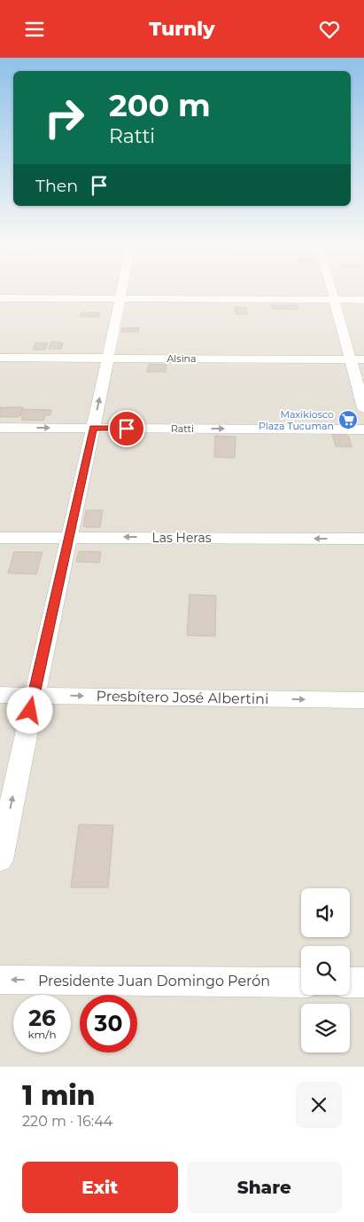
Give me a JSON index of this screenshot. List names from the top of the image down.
{
  "streets": {
    "street": [
      "Alsina",
      "Ratti",
      "Las Heras",
      "Presbítero José Albertini",
      "Presidente Juan Domingo Perón"
    ]
  },
  "one_way": ["Las Heras", "Presbítero José Albertini", "Presidente Juan Domingo Perón"],
  "places": {
    "supermarket": ["Maxikiosco Plaza Tucuman"]
  },
  "page": {
    "header": "Turnly",
    "turn": ["200 m", "Ratti"],
    "then": "Then",
    "speed": "26 km/h",
    "limit": "30",
    "heading": ["1 min", "220 m · 16:44"],
    "buttons": ["Exit", "Share"]
  }
}
